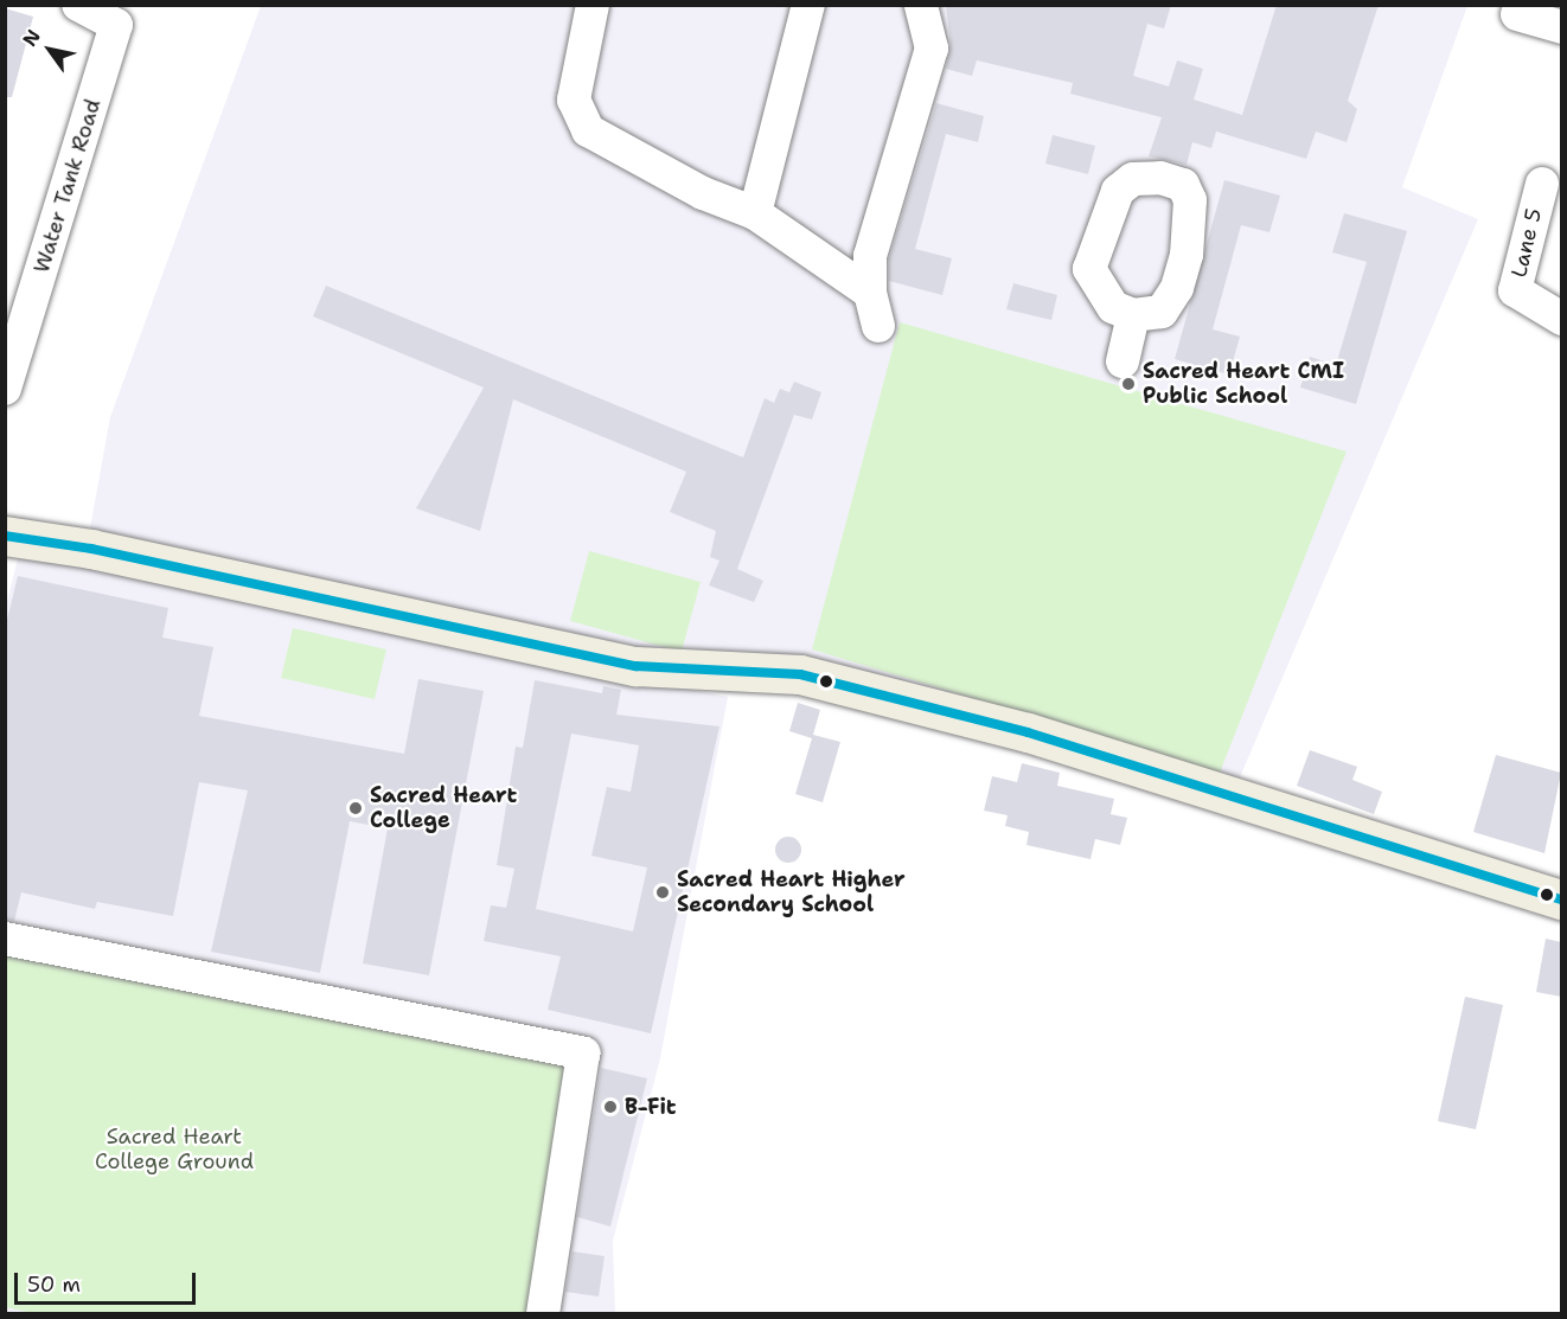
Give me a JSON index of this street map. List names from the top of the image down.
{
  "streets": {
    "street": ["Water Tank Road", "Lane 5"]
  },
  "parks": ["Sacred Heart College Ground"],
  "places": [
    "Sacred Heart CMI Public School",
    "Sacred Heart College",
    "Sacred Heart Higher Secondary School",
    "B-Fit"
  ],
  "scale_bar": "50 m",
  "north": "top left"
}
